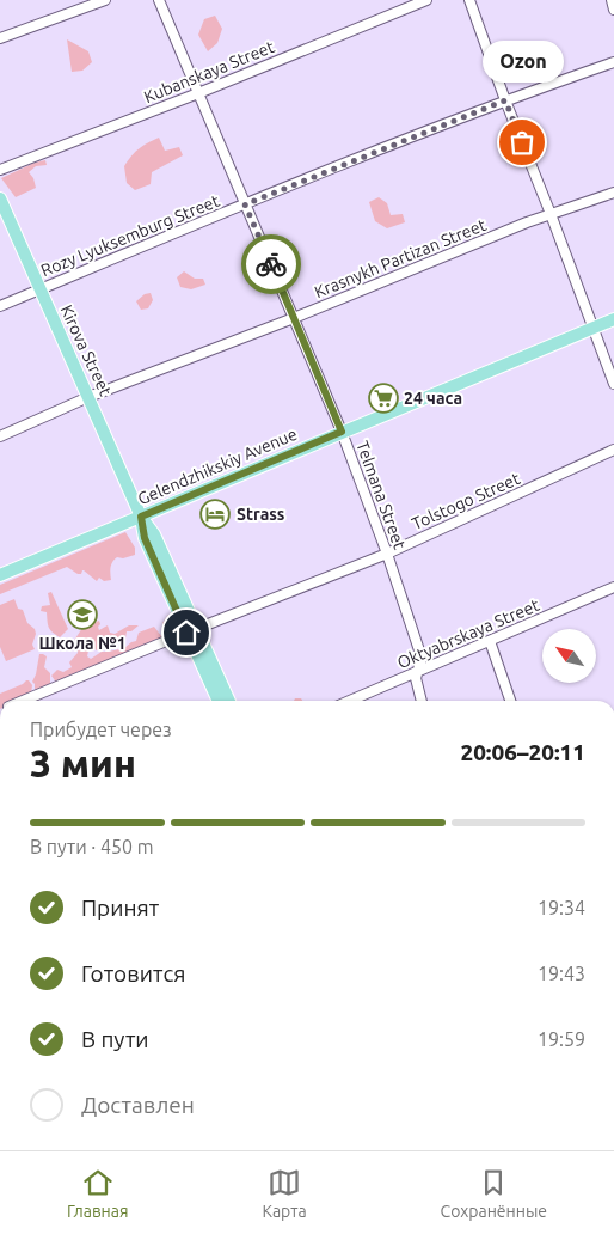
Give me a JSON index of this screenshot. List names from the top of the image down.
{
  "streets": {
    "main road": ["Kirova Street", "Gelendzhikskiy Avenue"],
    "street": [
      "Kubanskaya Street",
      "Rozy Lyuksemburg Street",
      "Krasnykh Partizan Street",
      "Telmana Street",
      "Tolstogo Street",
      "Oktyabrskaya Street"
    ]
  },
  "crossings": [
    ["Kubanskaya Street", "Telmana Street"],
    ["Rozy Lyuksemburg Street", "Kirova Street"],
    ["Rozy Lyuksemburg Street", "Telmana Street"],
    ["Krasnykh Partizan Street", "Kirova Street"],
    ["Krasnykh Partizan Street", "Telmana Street"],
    ["Kirova Street", "Gelendzhikskiy Avenue"],
    ["Kirova Street", "Tolstogo Street"],
    ["Gelendzhikskiy Avenue", "Telmana Street"],
    ["Telmana Street", "Tolstogo Street"],
    ["Telmana Street", "Oktyabrskaya Street"]
  ],
  "places": {
    "other": ["Ozon"],
    "supermarket": ["24 часа"],
    "hotel": ["Strass"],
    "school or university": ["Школа №1"]
  },
  "north": "top left",
  "page": {
    "bubble": "Ozon",
    "heading": ["3 мин", "Прибудет через", "20:06–20:11"],
    "bar": "В пути · 450 m",
    "list": [
      ["Принят", "19:34"],
      ["Готовится", "19:43"],
      ["В пути", "19:59"],
      "Доставлен"
    ],
    "tabs": ["Главная", "Карта", "Сохранённые"]
  }
}
